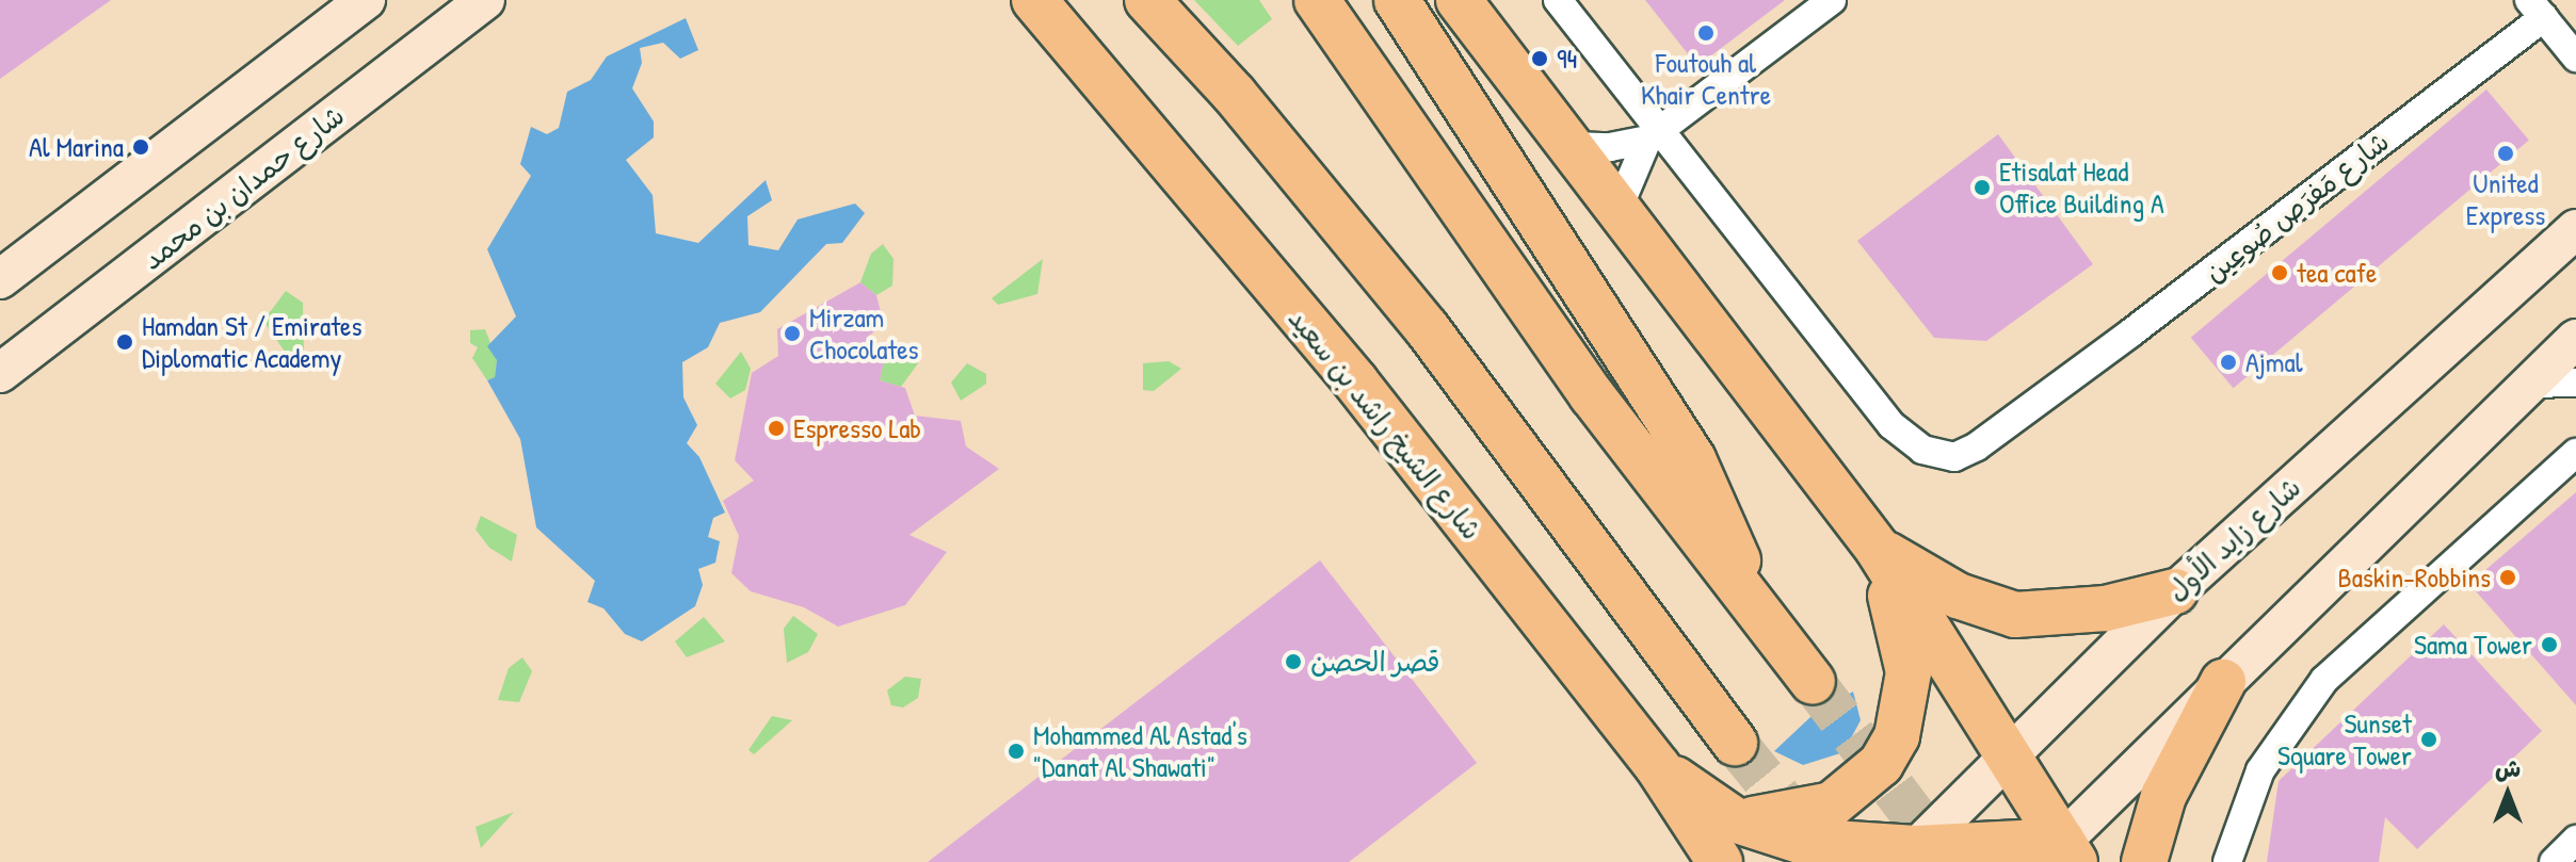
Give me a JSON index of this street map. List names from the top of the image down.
{
  "streets": {
    "main road": ["شارع حمدان بن محمد", "شارع الشيخ راشد بن سعيد", "شارع زايد الأول"],
    "street": ["شارع مَفرَص صُوعِين"]
  },
  "places": [
    "Foutouh al Khair Centre",
    "94",
    "Al Marina",
    "United Express",
    "Etisalat Head Office Building A",
    "tea cafe",
    "Mirzam Chocolates",
    "Hamdan St / Emirates Diplomatic Academy",
    "Ajmal",
    "Espresso Lab",
    "Baskin-Robbins",
    "Sama Tower",
    "قصر الحصن",
    "Sunset Square Tower",
    "Mohammed Al Astad's \"Danat Al Shawati\""
  ],
  "north": "top"
}
